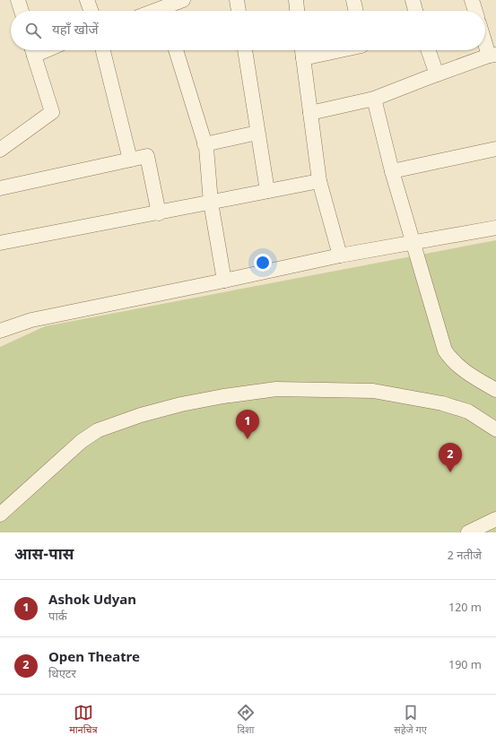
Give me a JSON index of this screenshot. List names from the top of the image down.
{
  "page": {
    "search": "यहाँ खोजें",
    "pins": ["1", "2"],
    "heading": ["आस-पास", "2 नतीजे"],
    "list": [
      {
        "mark": "1",
        "name": "Ashok Udyan",
        "note": "पार्क",
        "value": "120 m"
      },
      {
        "mark": "2",
        "name": "Open Theatre",
        "note": "थिएटर",
        "value": "190 m"
      }
    ],
    "nav": ["मानचित्र", "दिशा", "सहेजे गए"]
  }
}
